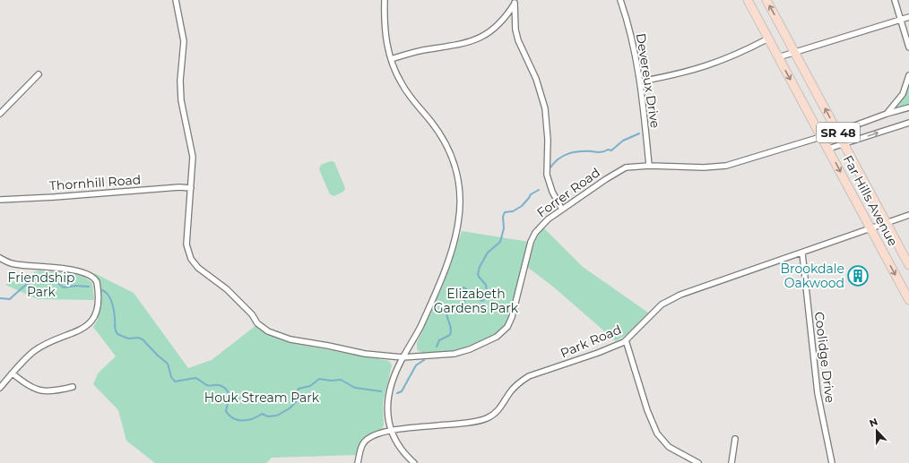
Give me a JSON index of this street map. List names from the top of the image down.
{
  "streets": {
    "main road": ["SR 48", "Far Hills Avenue"],
    "street": [
      "Devereux Drive",
      "Thornhill Road",
      "Forrer Road",
      "Park Road",
      "Coolidge Drive"
    ]
  },
  "crossings": [
    ["Devereux Drive", "Forrer Road"],
    ["Thornhill Road", "Forrer Road"],
    ["Forrer Road", "Far Hills Avenue"],
    ["Far Hills Avenue", "Park Road"],
    ["Park Road", "Coolidge Drive"]
  ],
  "parks": ["Friendship Park", "Elizabeth Gardens Park", "Houk Stream Park"],
  "places": {
    "building": ["Brookdale Oakwood"]
  },
  "north": "top"
}
